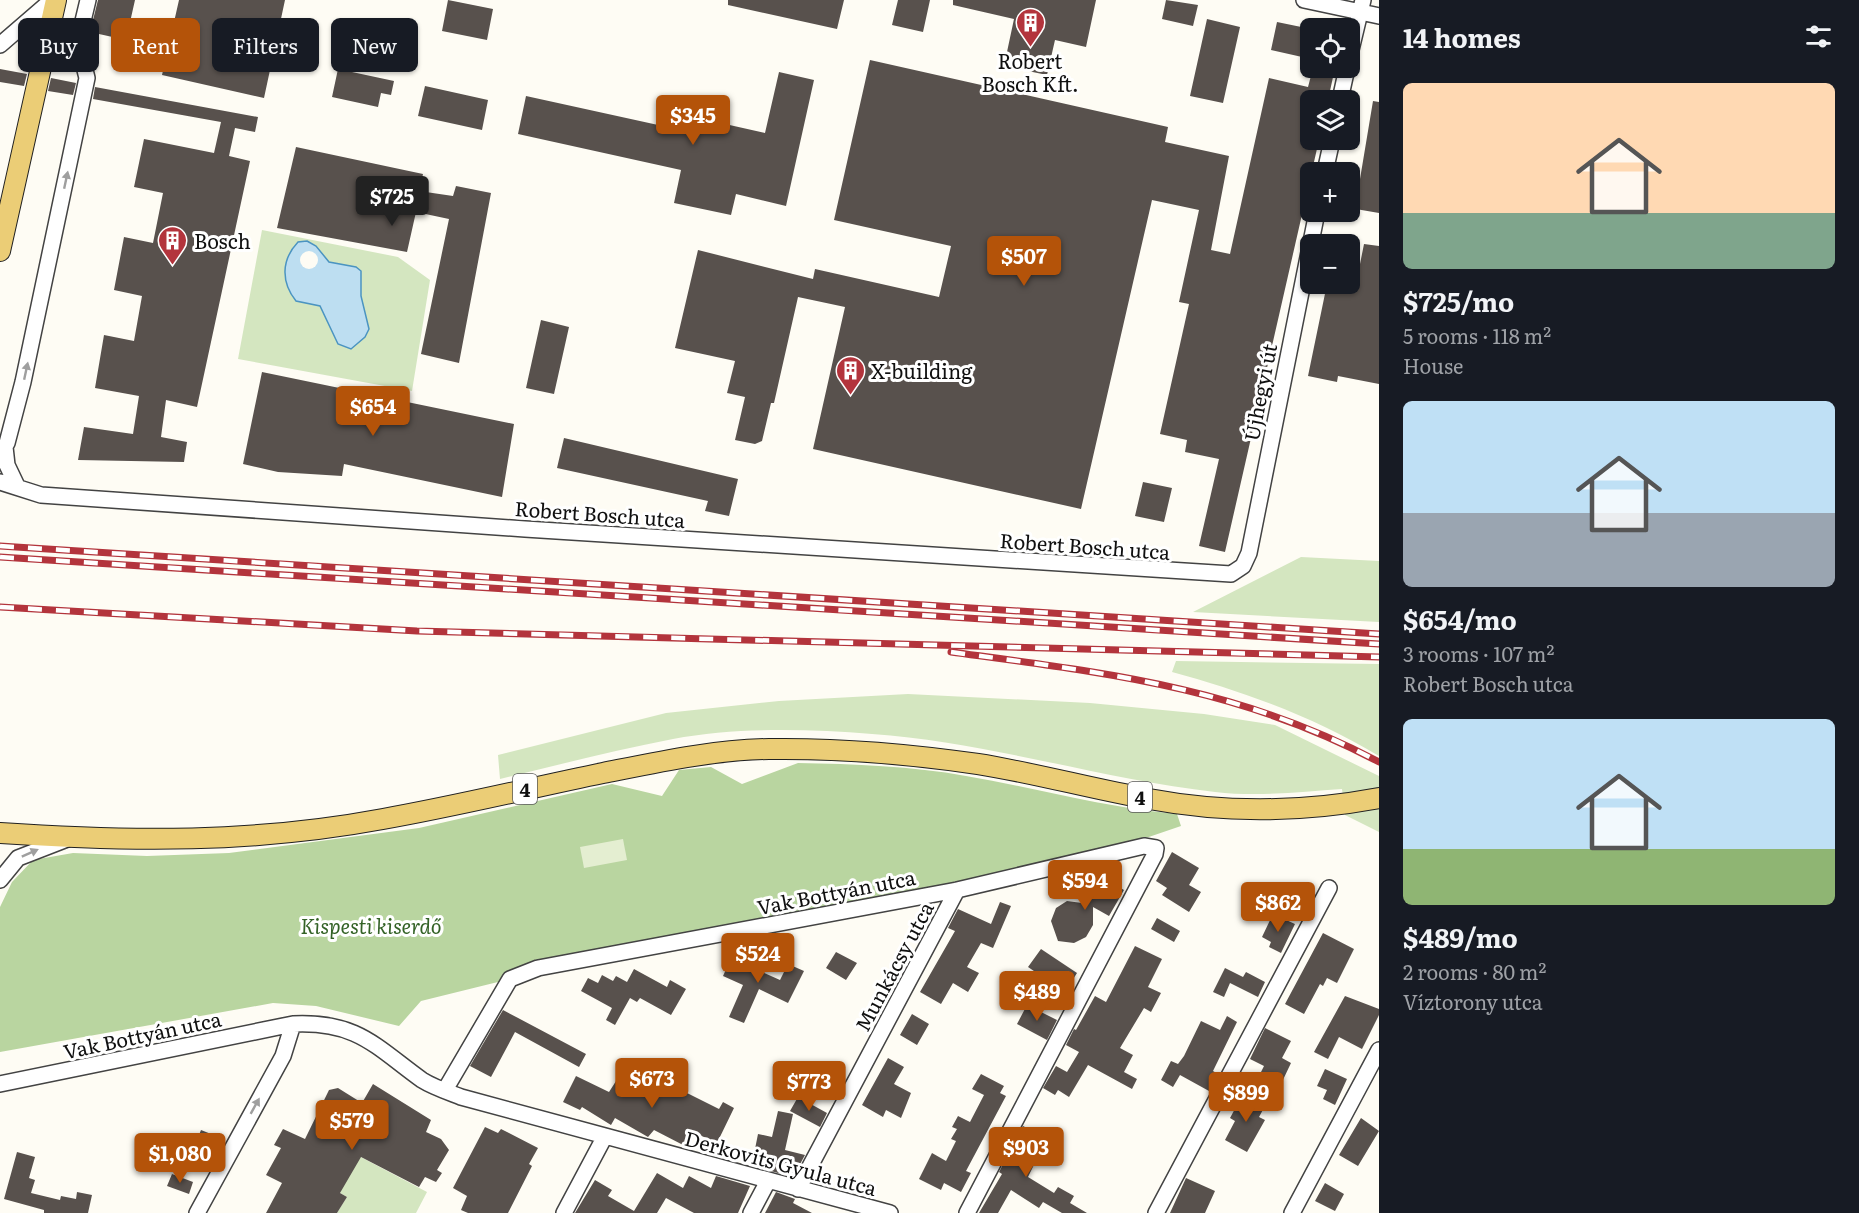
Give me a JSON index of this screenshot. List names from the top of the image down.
{
  "streets": {
    "main road": ["4"],
    "street": [
      "Újhegyi út",
      "Robert Bosch utca",
      "Vak Bottyán utca",
      "Munkácsy utca",
      "Derkovits Gyula utca"
    ]
  },
  "crossings": [
    ["Újhegyi út", "Robert Bosch utca"],
    ["Vak Bottyán utca", "Munkácsy utca"],
    ["Vak Bottyán utca", "Derkovits Gyula utca"],
    ["Munkácsy utca", "Derkovits Gyula utca"]
  ],
  "parks": ["Kispesti kiserdő"],
  "places": {
    "building": ["Robert Bosch Kft.", "Bosch", "X-building"]
  },
  "page": {
    "heading": "14 homes",
    "map_buttons": ["+", "−"],
    "chip": [
      "Buy",
      "Rent",
      "Filters",
      "New"
    ],
    "list": [
      {
        "name": "$725/mo",
        "note": "5 rooms · 118 m² · House"
      },
      {
        "name": "$654/mo",
        "note": "3 rooms · 107 m² · Robert Bosch utca"
      },
      {
        "name": "$489/mo",
        "note": "2 rooms · 80 m² · Víztorony utca"
      }
    ],
    "price": [
      "$345",
      "$725",
      "$507",
      "$654",
      "$594",
      "$862",
      "$524",
      "$489",
      "$673",
      "$773",
      "$899",
      "$579",
      "$903",
      "$1,080"
    ]
  }
}
